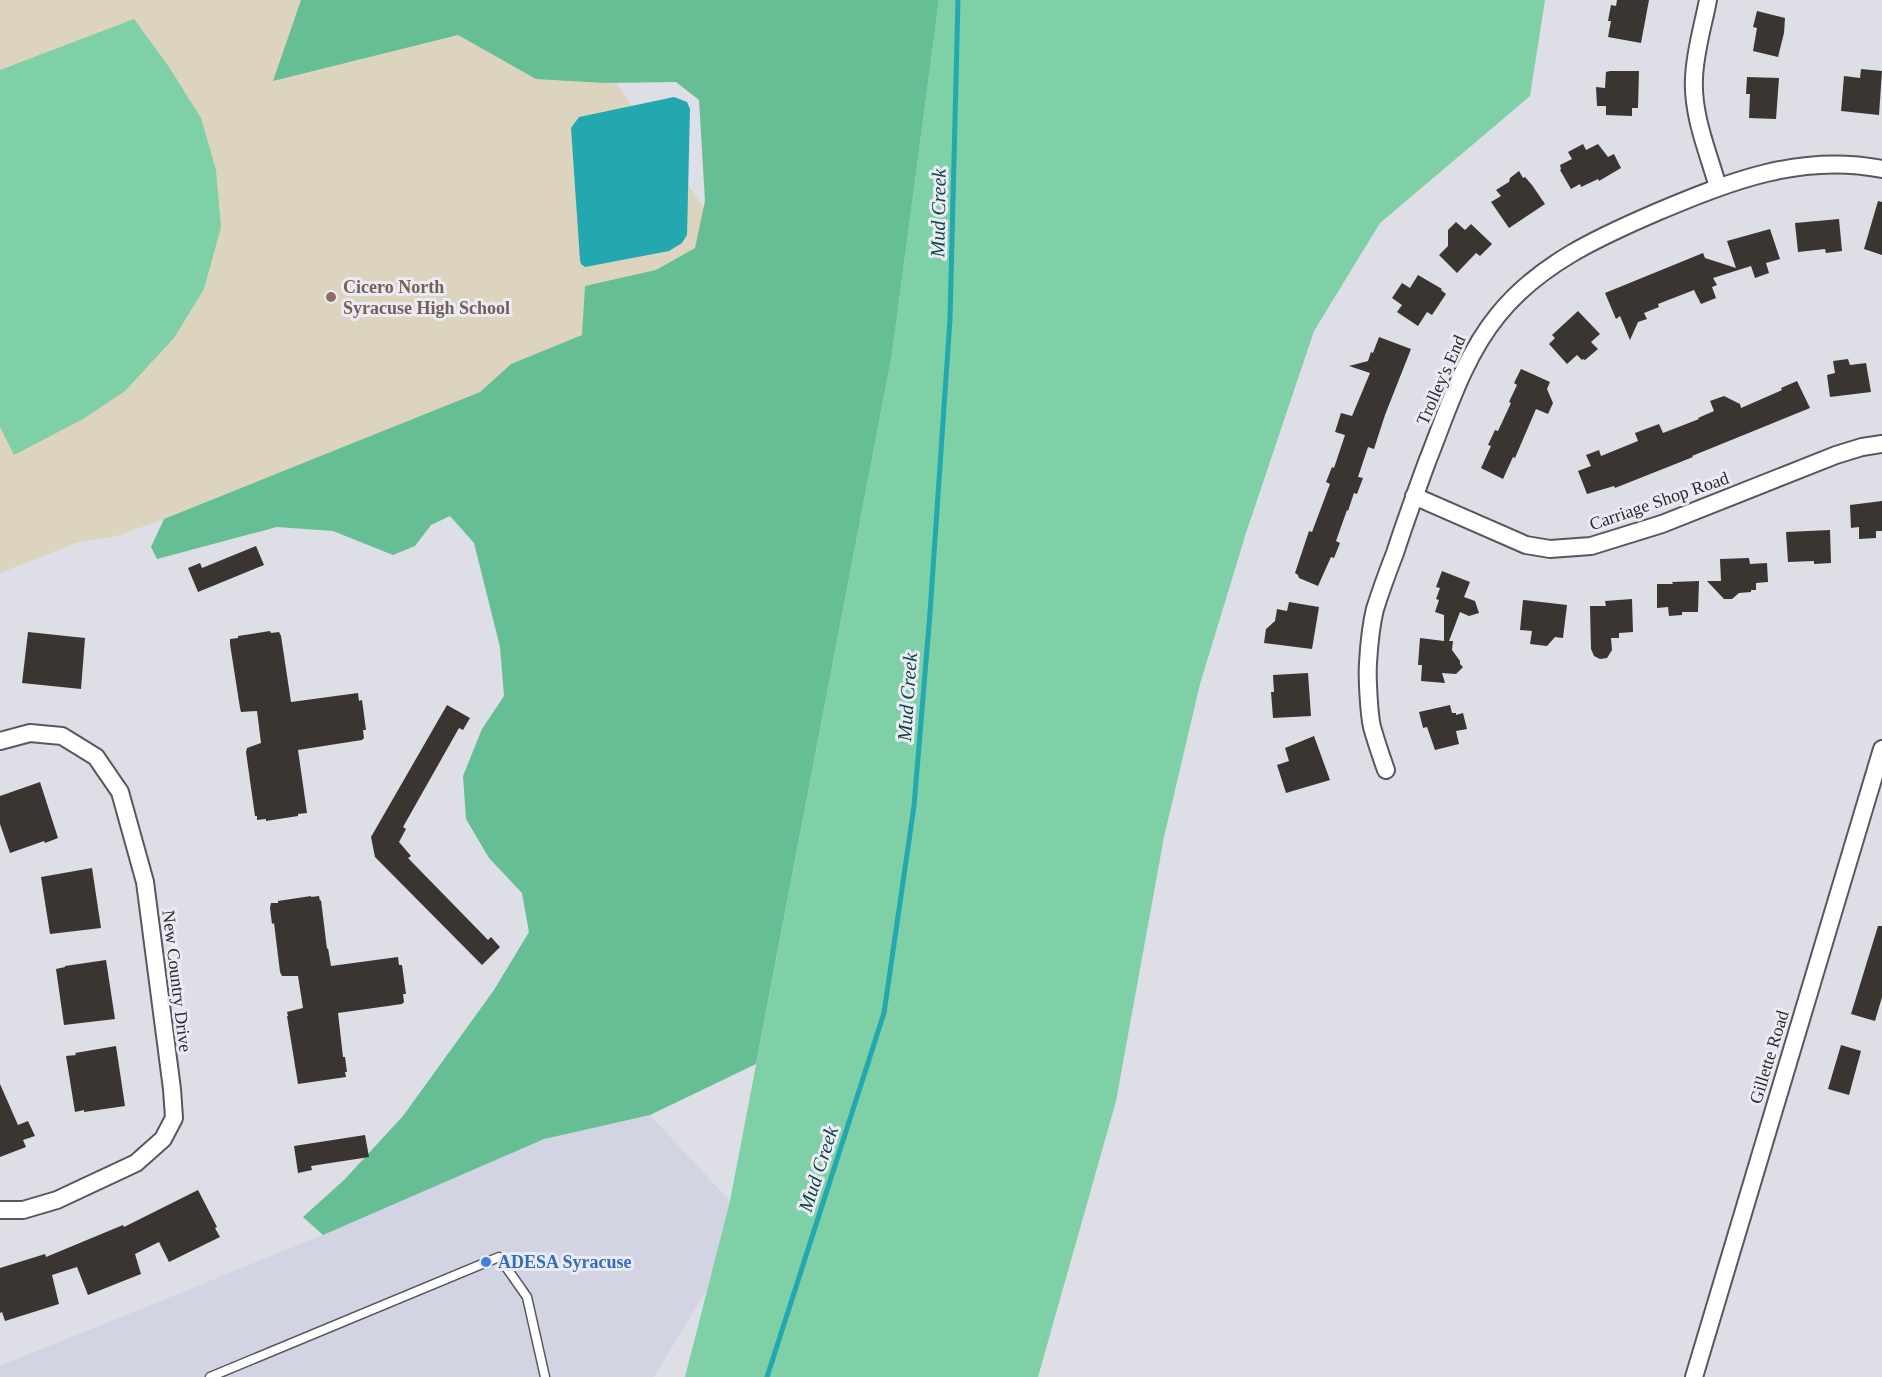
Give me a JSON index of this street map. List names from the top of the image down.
{
  "streets": {
    "street": [
      "Trolley's End",
      "Carriage Shop Road",
      "New Country Drive",
      "Gillette Road"
    ]
  },
  "crossings": [
    ["Trolley's End", "Carriage Shop Road"]
  ],
  "water": ["Mud Creek"],
  "places": ["Cicero North Syracuse High School", "ADESA Syracuse"]
}
